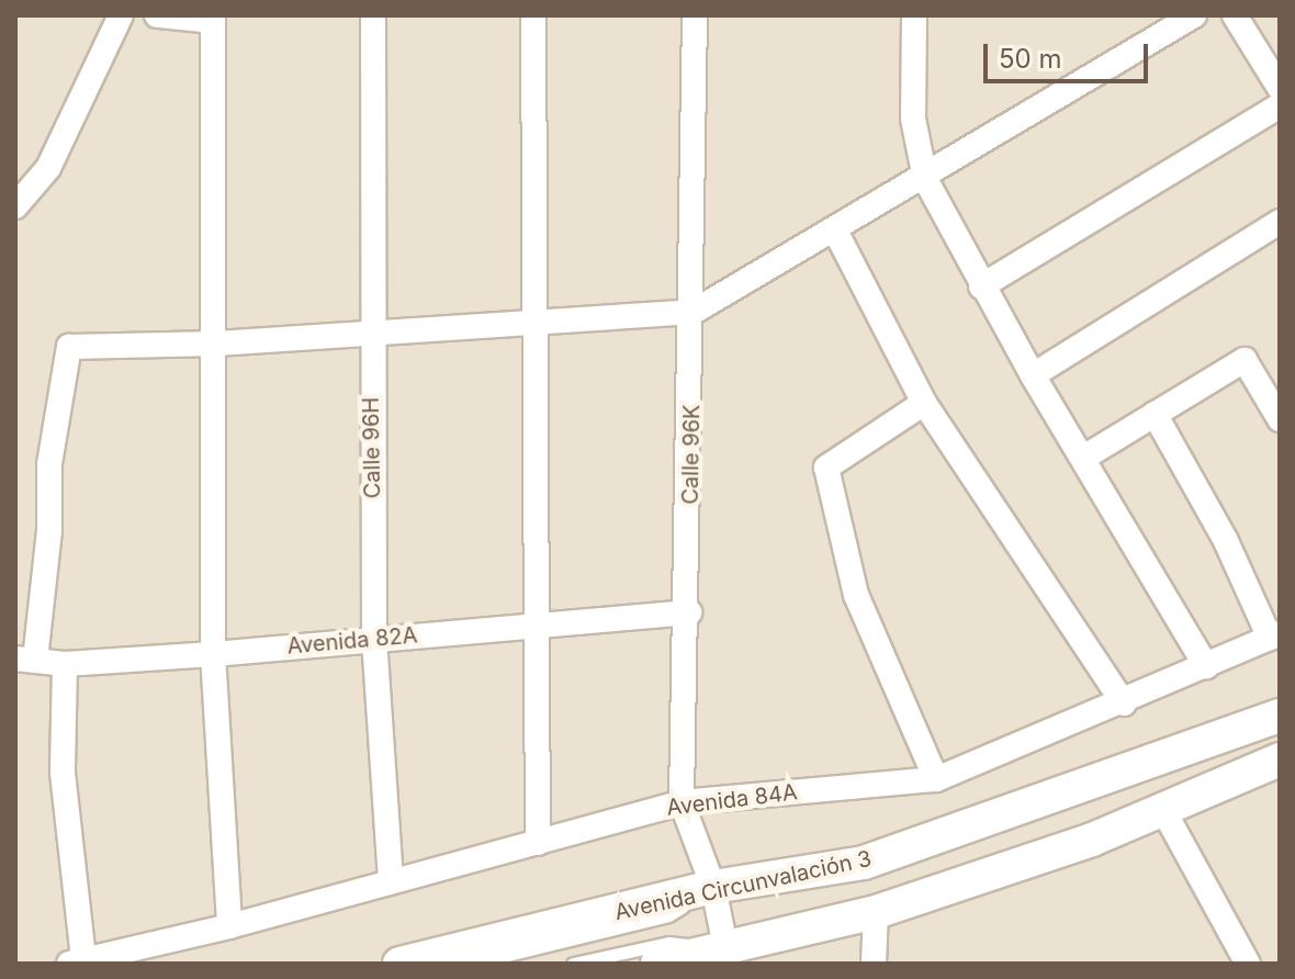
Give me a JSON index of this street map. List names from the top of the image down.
{
  "streets": {
    "main road": ["Avenida Circunvalación 3"],
    "street": [
      "Calle 96H",
      "Calle 96K",
      "Avenida 82A",
      "Avenida 84A"
    ]
  },
  "crossings": [
    ["Calle 96H", "Avenida 82A"],
    ["Calle 96H", "Avenida 84A"],
    ["Calle 96K", "Avenida 82A"],
    ["Calle 96K", "Avenida 84A"],
    ["Calle 96K", "Avenida Circunvalación 3"]
  ],
  "scale_bar": "50 m"
}
